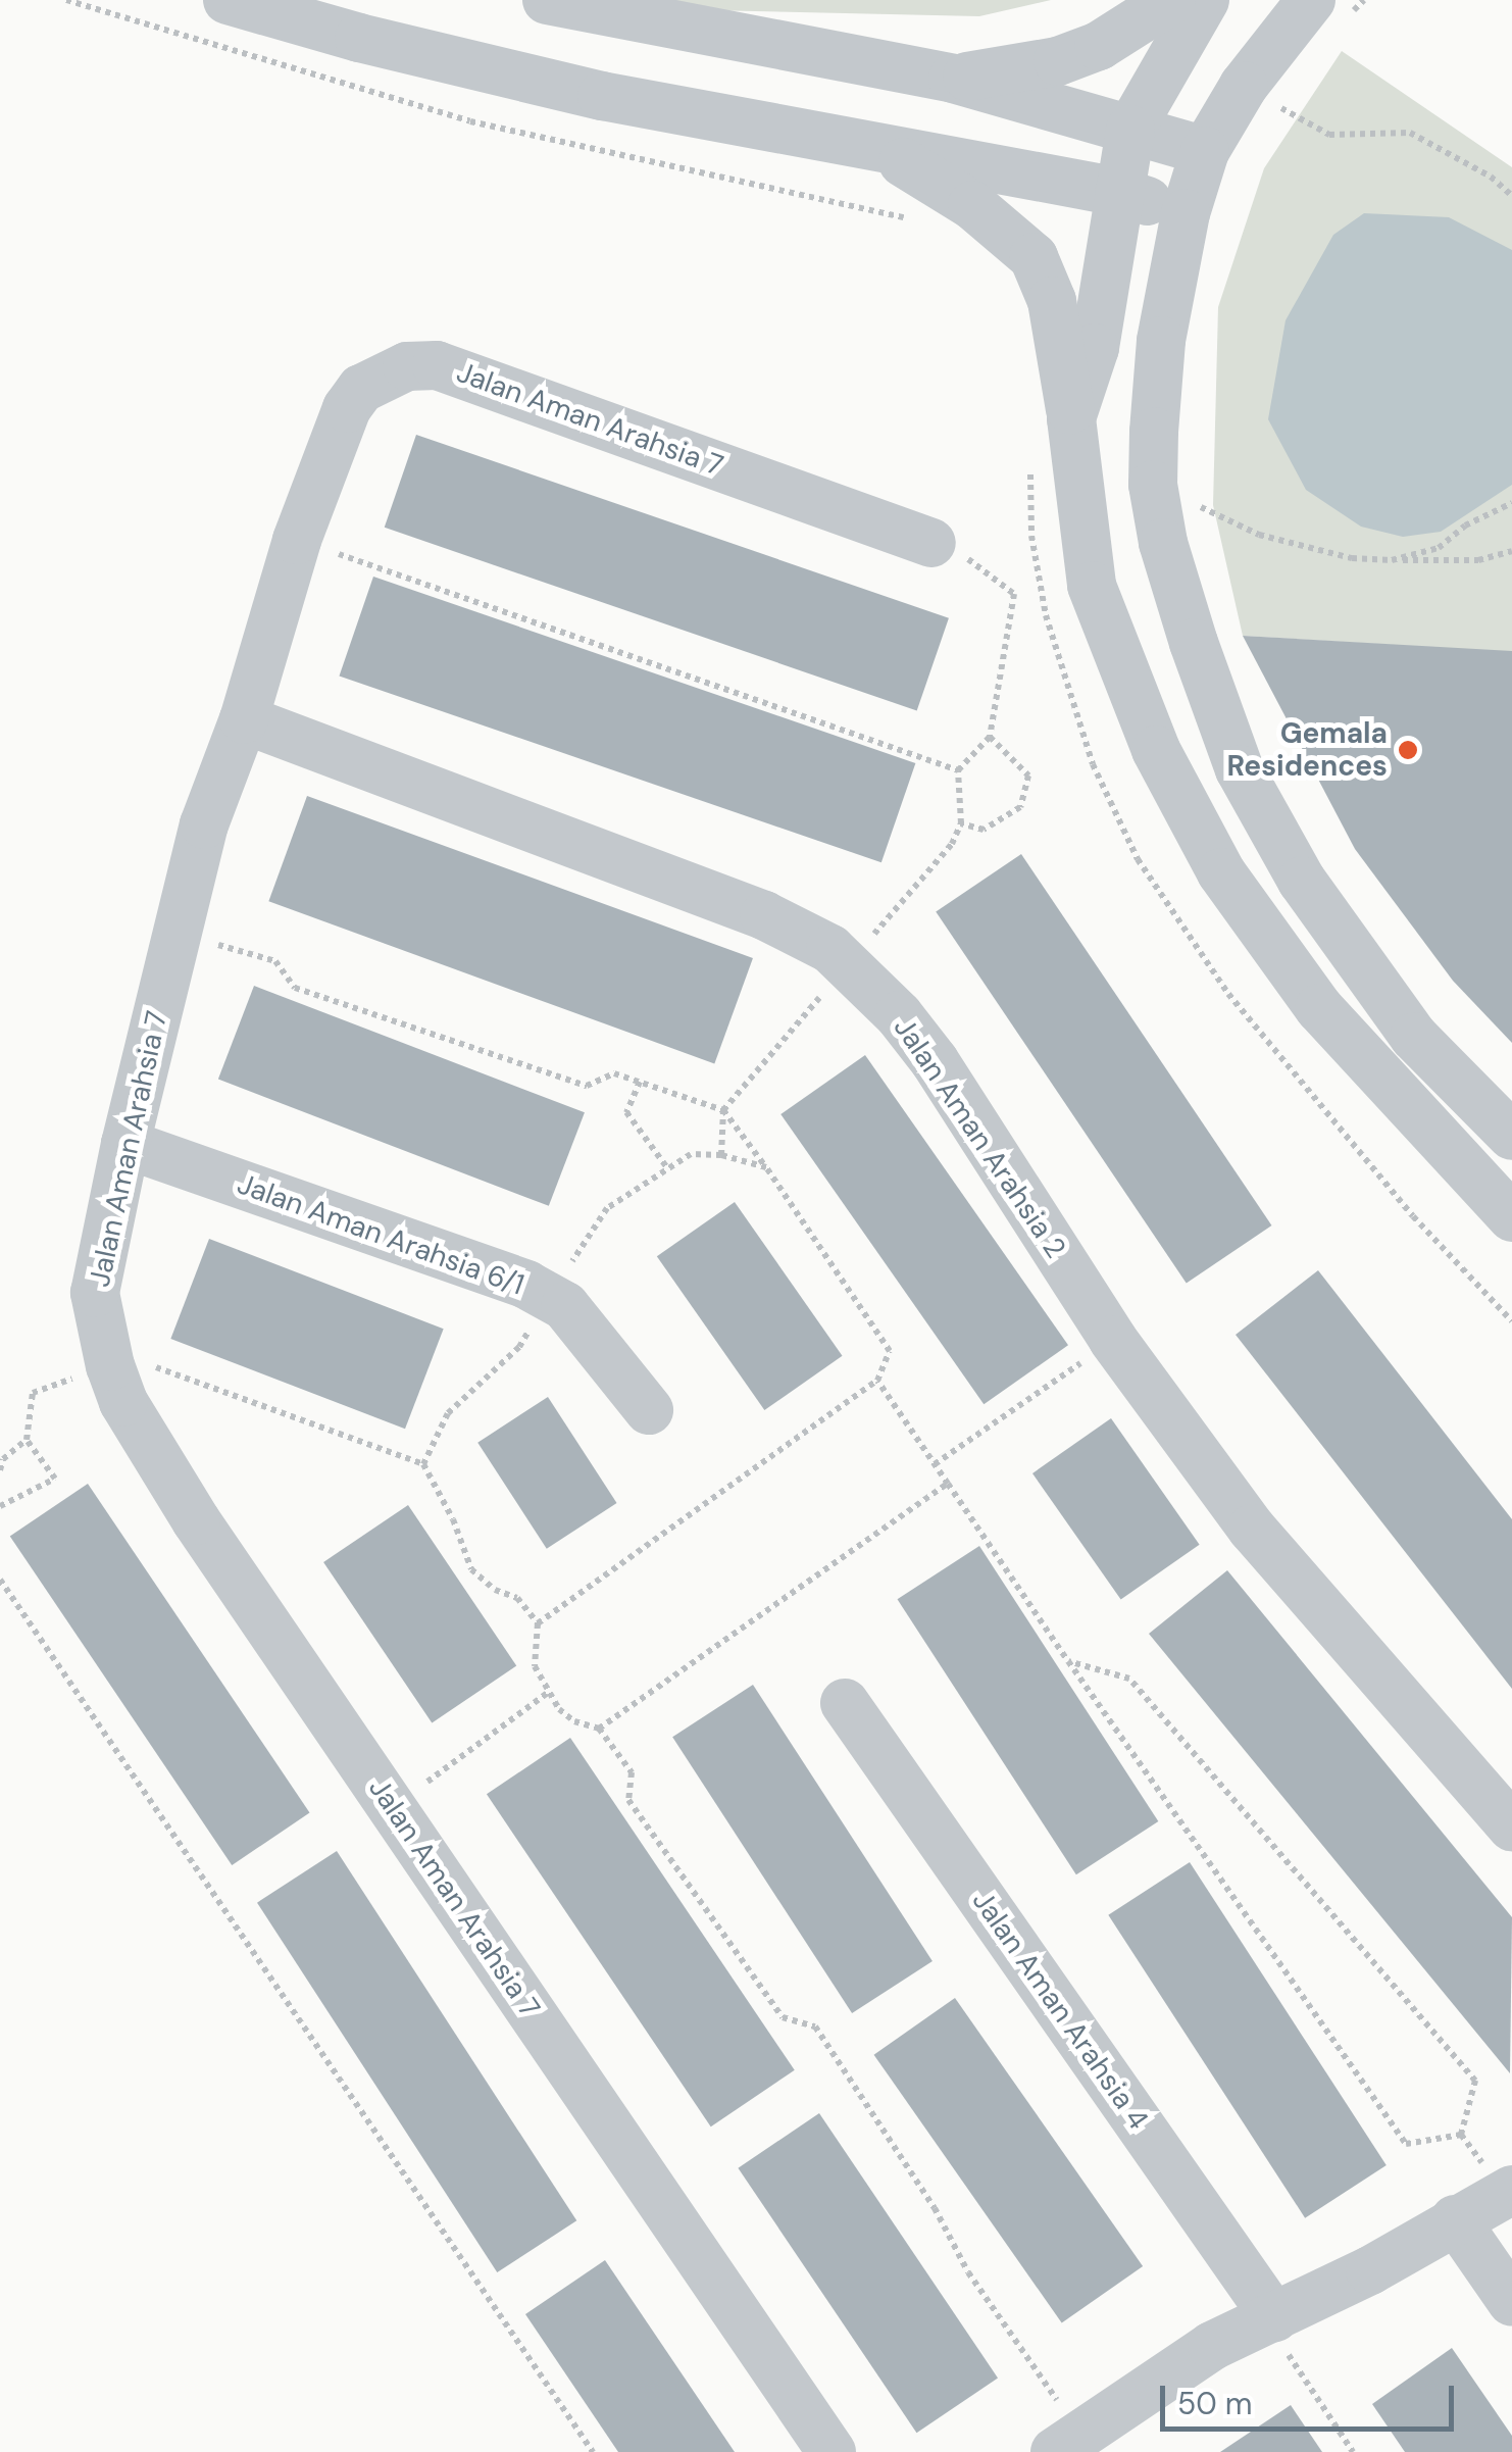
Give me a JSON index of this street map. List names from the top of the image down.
{
  "streets": {
    "street": [
      "Jalan Aman Arahsia 7",
      "Jalan Aman Arahsia 2",
      "Jalan Aman Arahsia 6/1",
      "Jalan Aman Arahsia 4"
    ]
  },
  "crossings": [
    ["Jalan Aman Arahsia 7", "Jalan Aman Arahsia 2"],
    ["Jalan Aman Arahsia 7", "Jalan Aman Arahsia 6/1"]
  ],
  "places": ["Gemala Residences"],
  "scale_bar": "50 m"
}
